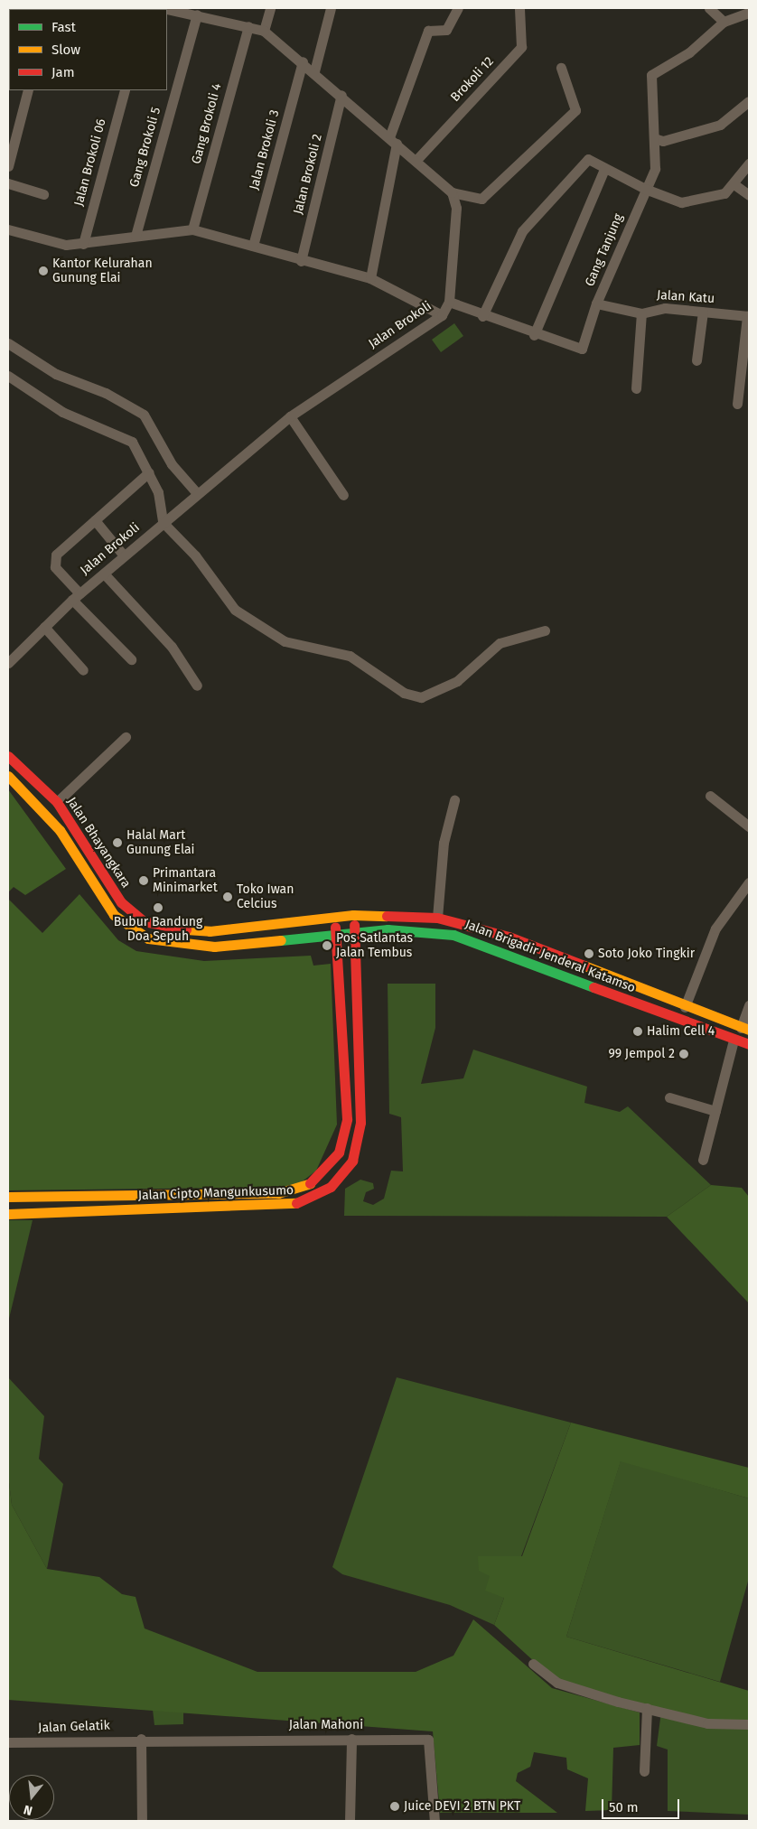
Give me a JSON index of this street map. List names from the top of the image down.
{
  "streets": {
    "main road": ["Jalan Bhayangkara", "Jalan Brigadir Jenderal Katamso", "Jalan Cipto Mangunkusumo"],
    "street": [
      "Brokoli 12",
      "Gang Brokoli 4",
      "Gang Brokoli 5",
      "Jalan Brokoli 3",
      "Jalan Brokoli 06",
      "Jalan Brokoli 2",
      "Gang Tanjung",
      "Jalan Katu",
      "Jalan Brokoli",
      "Jalan Mahoni",
      "Jalan Gelatik"
    ]
  },
  "crossings": [
    ["Gang Tanjung", "Jalan Katu"],
    ["Jalan Bhayangkara", "Jalan Brigadir Jenderal Katamso"],
    ["Jalan Bhayangkara", "Jalan Cipto Mangunkusumo"],
    ["Jalan Brigadir Jenderal Katamso", "Jalan Cipto Mangunkusumo"],
    ["Jalan Mahoni", "Jalan Gelatik"]
  ],
  "places": [
    "Kantor Kelurahan Gunung Elai",
    "Halal Mart Gunung Elai",
    "Primantara Minimarket",
    "Toko Iwan Celcius",
    "Bubur Bandung Doa Sepuh",
    "Pos Satlantas Jalan Tembus",
    "Soto Joko Tingkir",
    "Halim Cell 4",
    "99 Jempol 2",
    "Juice DEVI 2 BTN PKT"
  ],
  "legend": ["Fast", "Slow", "Jam"],
  "scale_bar": "50 m",
  "north": "bottom"
}
